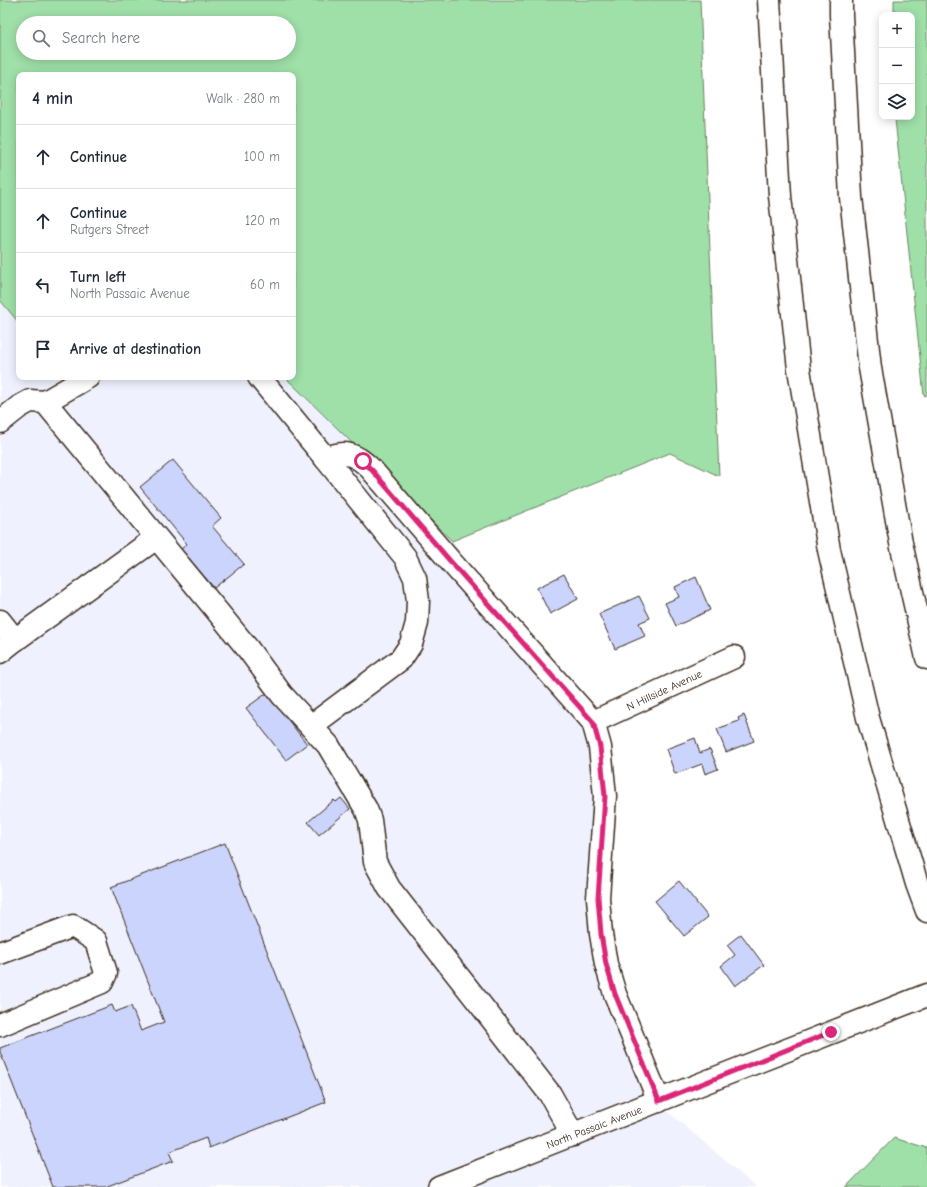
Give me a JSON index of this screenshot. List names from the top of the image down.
{
  "streets": {
    "main road": ["N Hillside Avenue", "North Passaic Avenue"]
  },
  "page": {
    "map_buttons": ["+", "−"],
    "search": "Search here",
    "heading": ["4 min", "Walk · 280 m"],
    "list": [
      ["Continue", "100 m"],
      ["Continue", "Rutgers Street", "120 m"],
      ["Turn left", "North Passaic Avenue", "60 m"],
      "Arrive at destination"
    ]
  }
}
